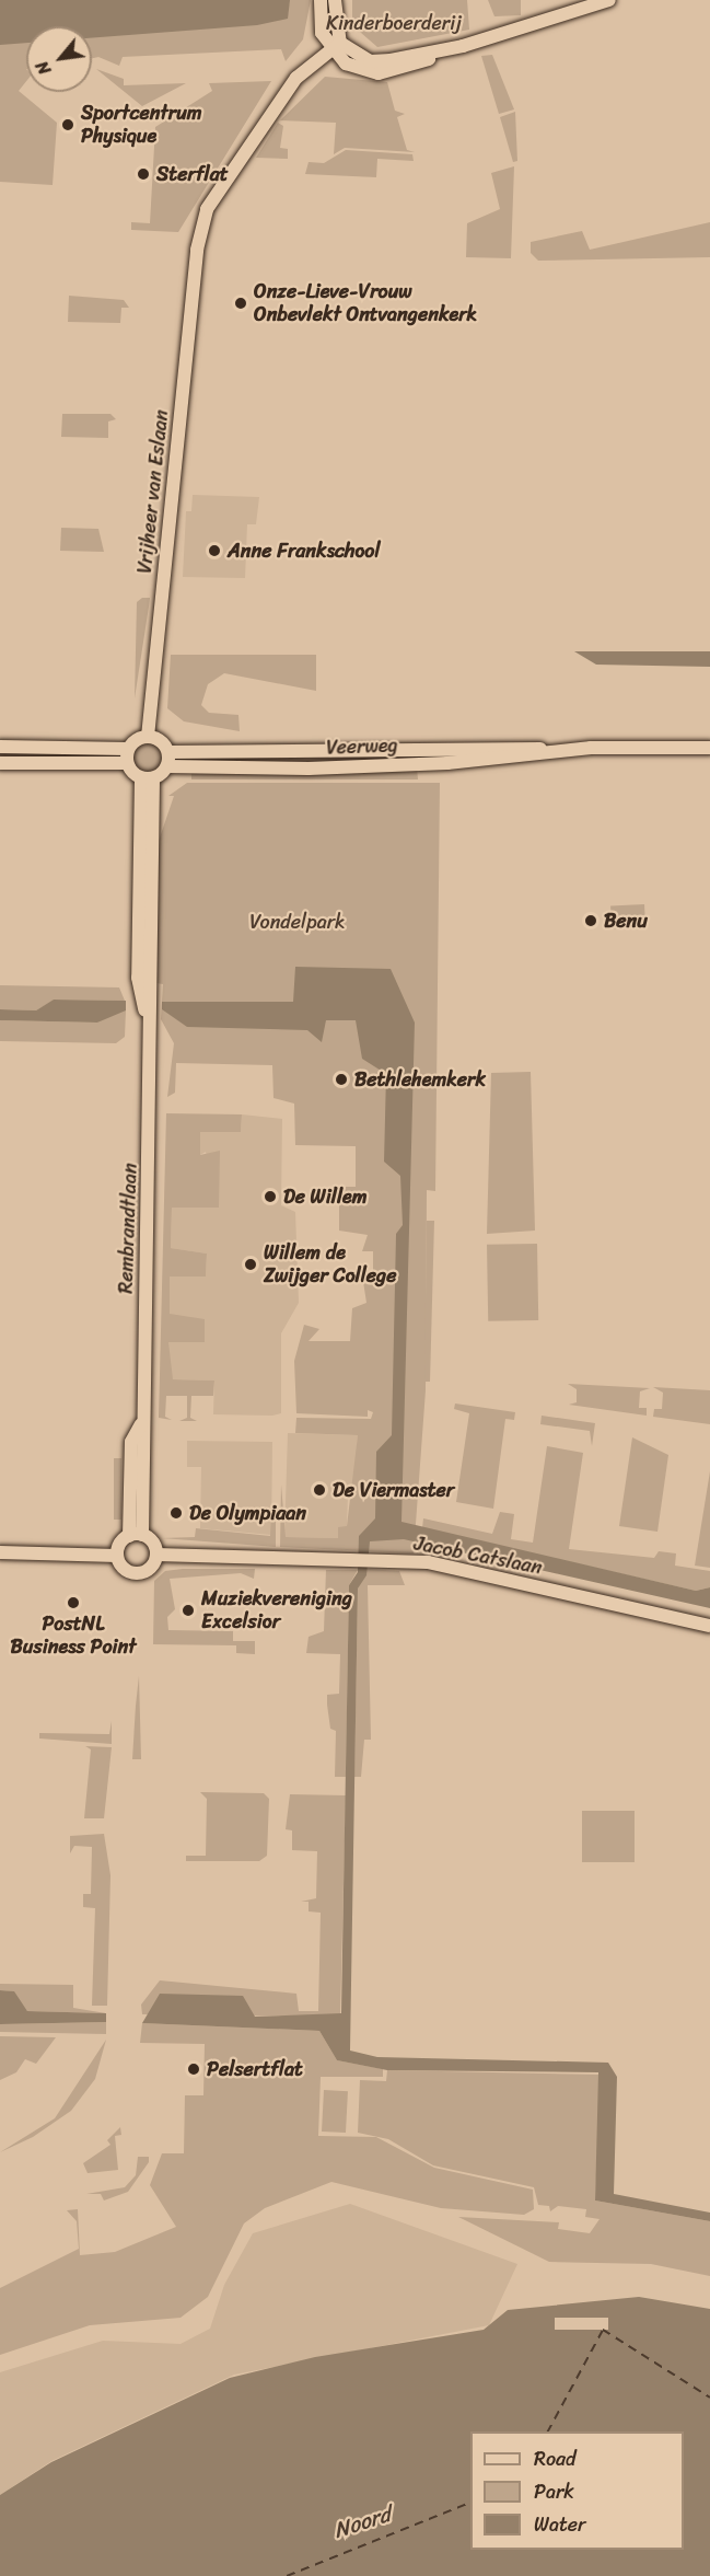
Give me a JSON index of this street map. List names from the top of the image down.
{
  "streets": {
    "street": [
      "Vrijheer van Eslaan",
      "Veerweg",
      "Rembrandtlaan",
      "Jacob Catslaan"
    ]
  },
  "crossings": [
    ["Rembrandtlaan", "Jacob Catslaan"]
  ],
  "water": ["Noord"],
  "parks": ["Kinderboerderij", "Vondelpark"],
  "places": [
    "Sportcentrum Physique",
    "Sterflat",
    "Onze-Lieve-Vrouw Onbevlekt Ontvangenkerk",
    "Anne Frankschool",
    "Benu",
    "Bethlehemkerk",
    "De Willem",
    "Willem de Zwijger College",
    "De Viermaster",
    "De Olympiaan",
    "PostNL Business Point",
    "Muziekvereniging Excelsior",
    "Pelsertflat"
  ],
  "legend": ["Road", "Park", "Water"],
  "north": "bottom left"
}
